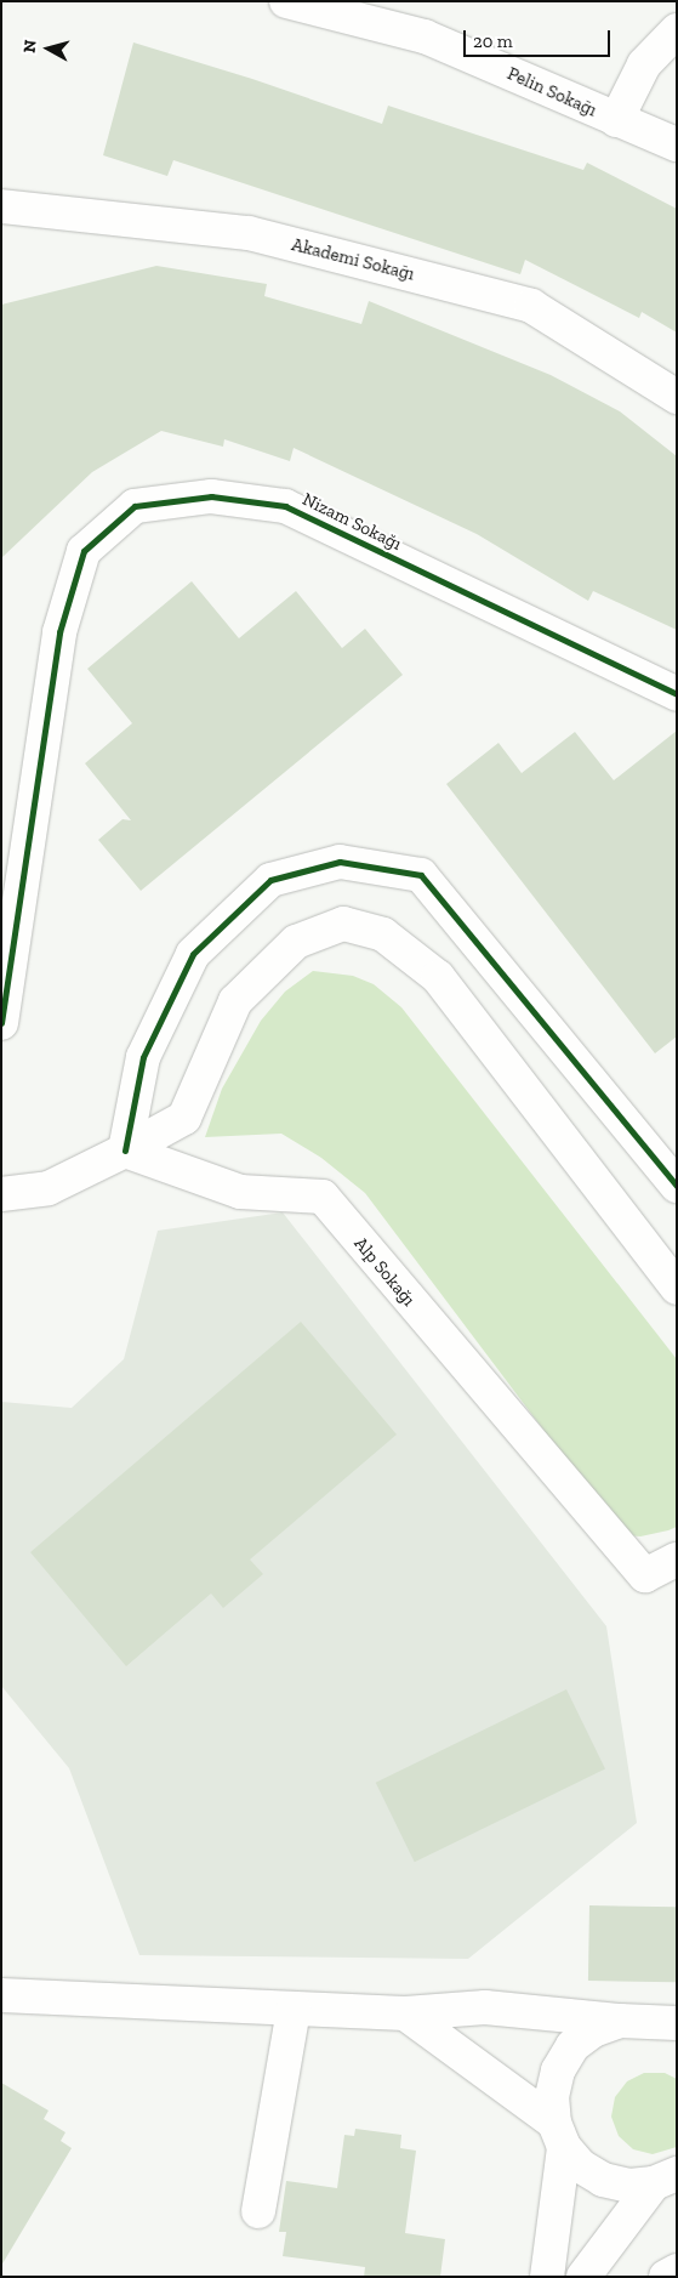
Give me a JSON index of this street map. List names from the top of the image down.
{
  "streets": {
    "street": [
      "Pelin Sokağı",
      "Akademi Sokağı",
      "Nizam Sokağı",
      "Alp Sokağı"
    ]
  },
  "scale_bar": "20 m",
  "north": "left"
}
